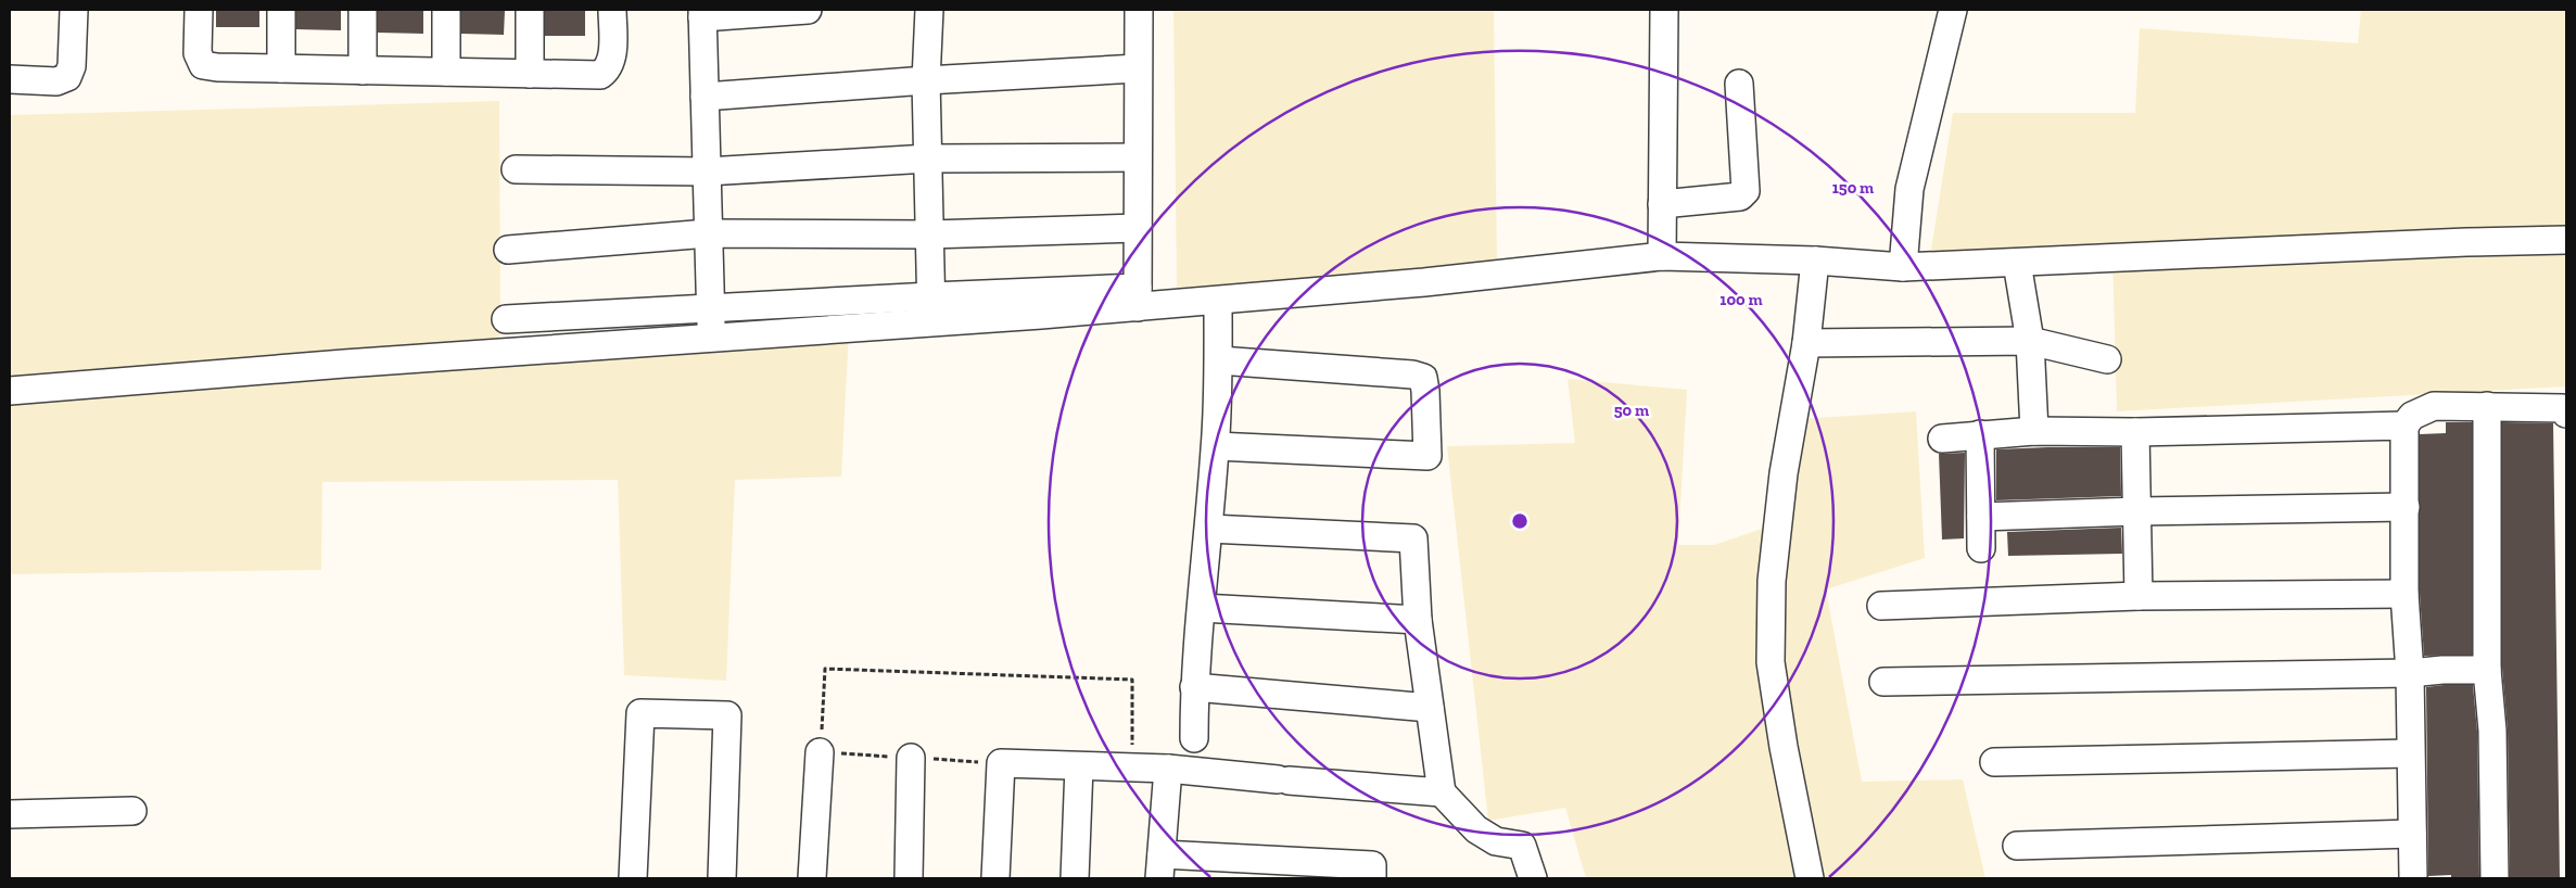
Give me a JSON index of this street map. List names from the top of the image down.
{
  "rings": ["150 m", "100 m", "50 m"]
}
